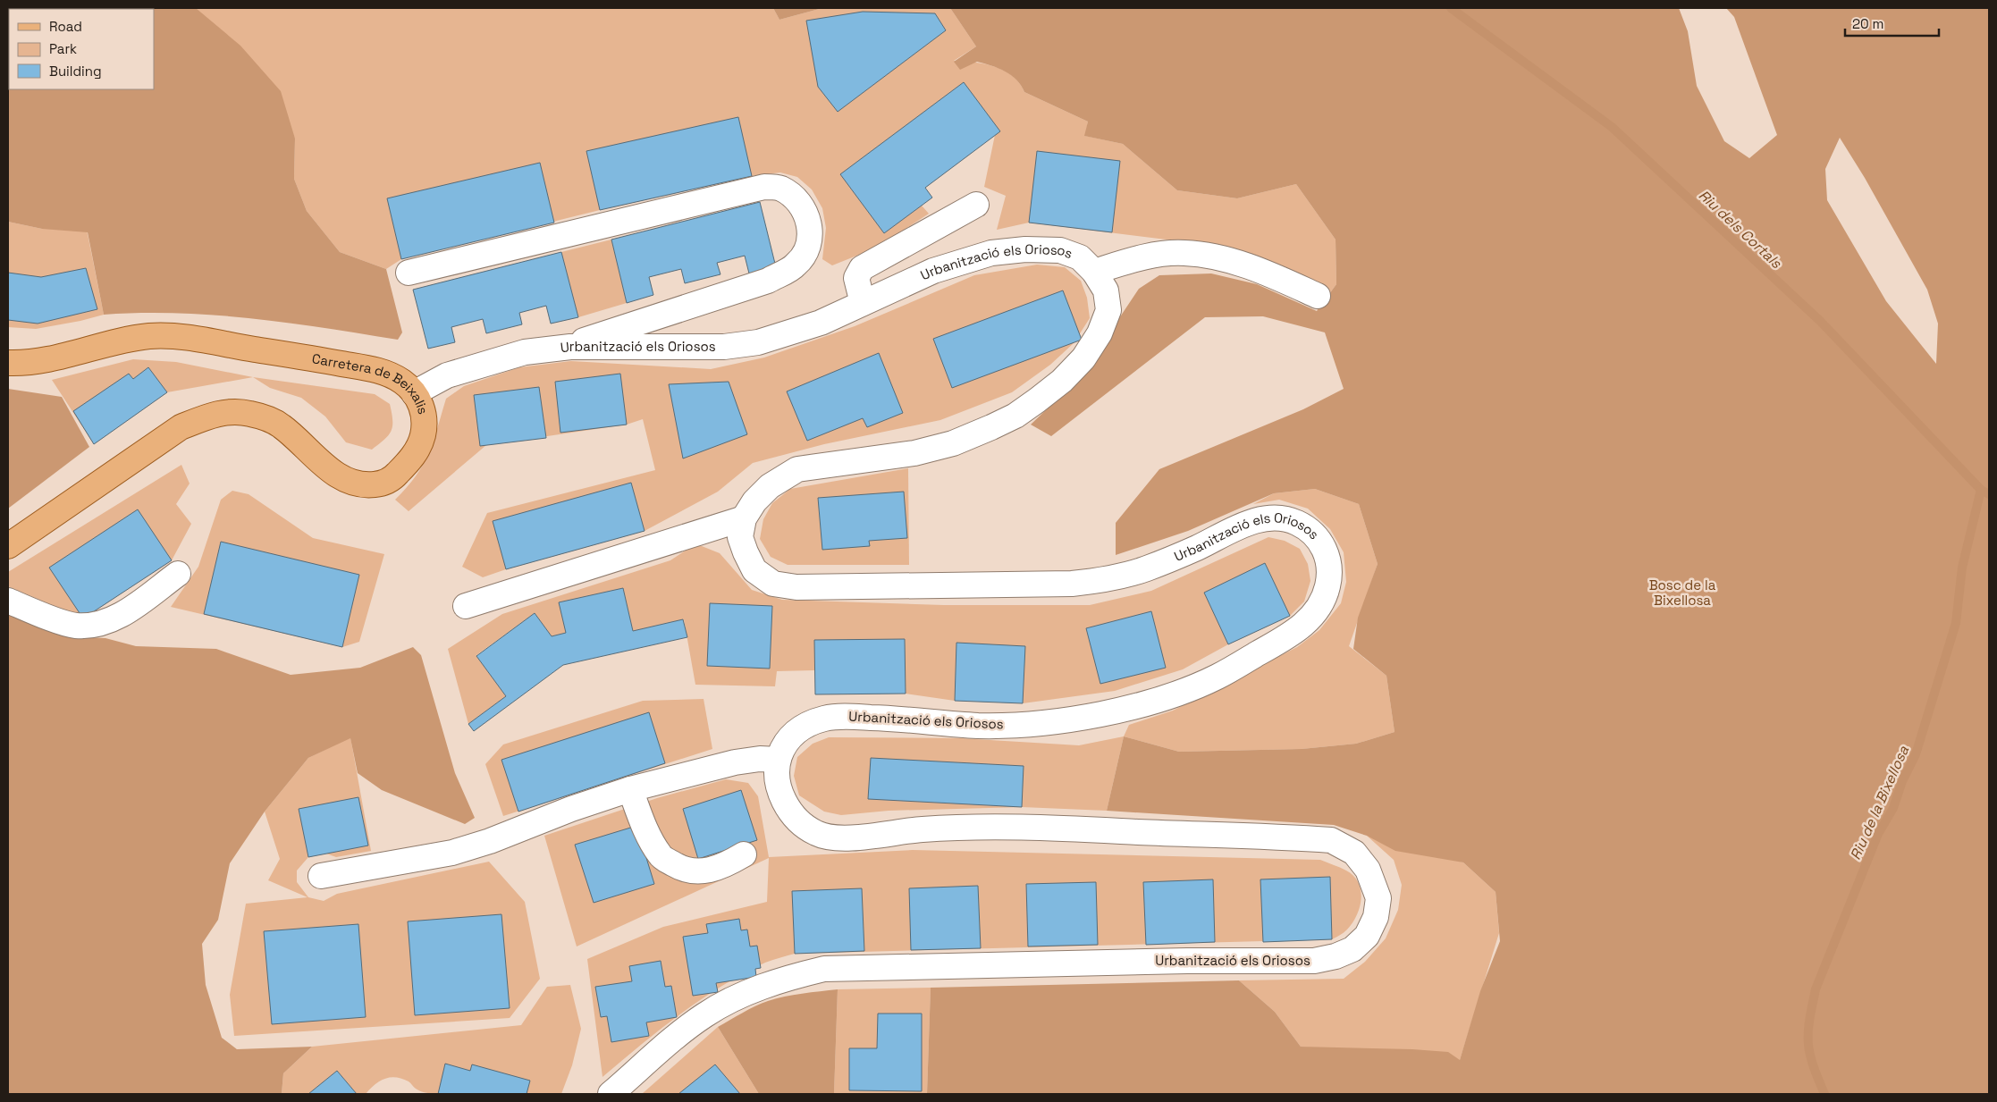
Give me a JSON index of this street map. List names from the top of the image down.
{
  "streets": {
    "main road": ["Carretera de Beixalis"],
    "street": ["Urbanització els Oriosos"]
  },
  "crossings": [
    ["Urbanització els Oriosos", "Carretera de Beixalis"]
  ],
  "water": ["Riu dels Cortals", "Riu de la Bixellosa"],
  "parks": ["Bosc de la Bixellosa"],
  "legend": ["Road", "Park", "Building"],
  "scale_bar": "20 m"
}
